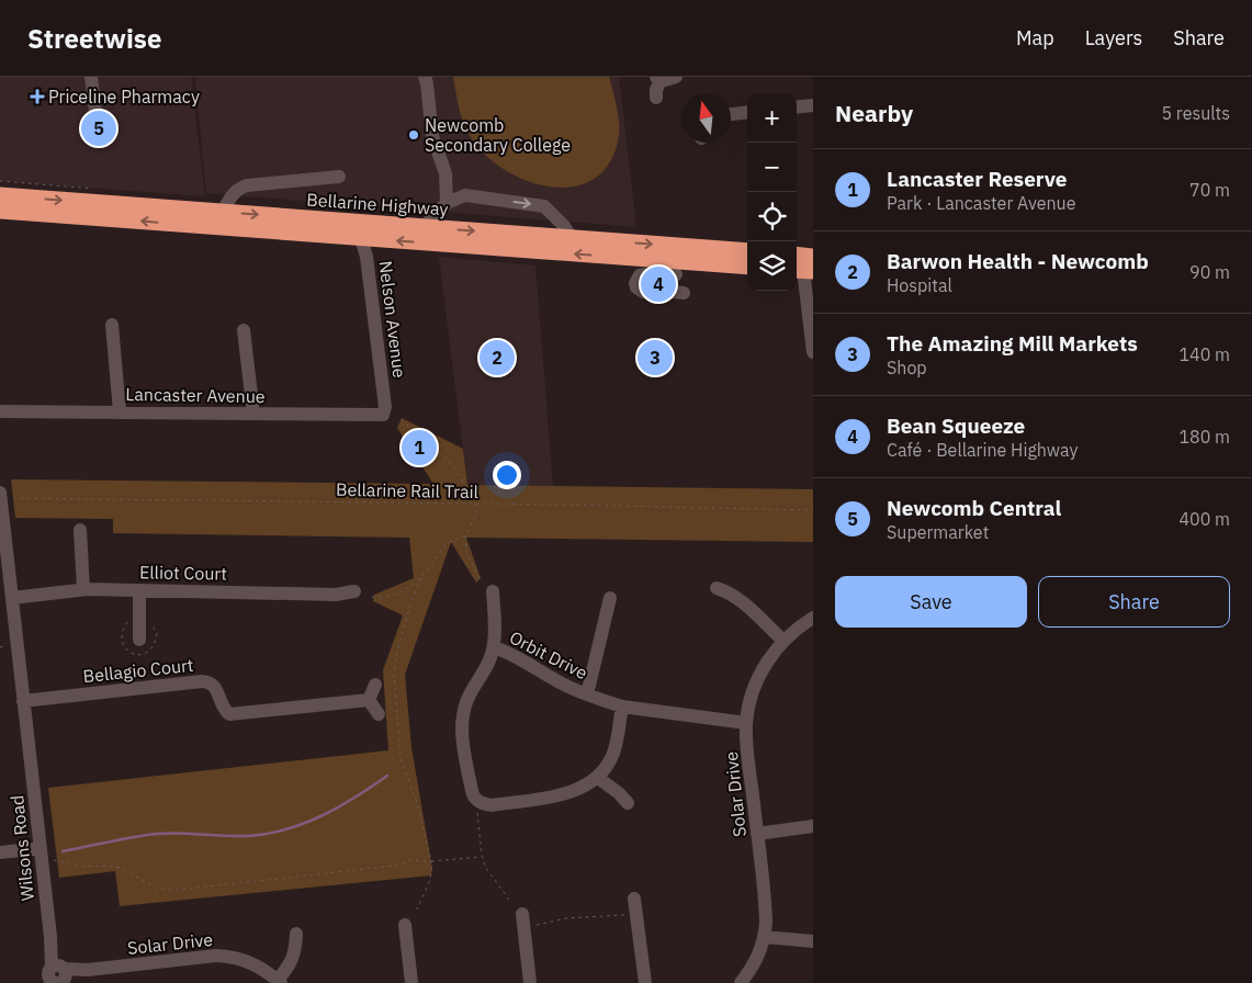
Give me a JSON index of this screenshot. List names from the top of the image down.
{
  "streets": {
    "highway": ["Bellarine Highway"],
    "street": [
      "Nelson Avenue",
      "Lancaster Avenue",
      "Elliot Court",
      "Orbit Drive",
      "Bellagio Court",
      "Solar Drive",
      "Wilsons Road"
    ],
    "path": ["Bellarine Rail Trail"]
  },
  "crossings": [
    ["Bellarine Highway", "Nelson Avenue"],
    ["Nelson Avenue", "Lancaster Avenue"],
    ["Bellarine Rail Trail", "Wilsons Road"],
    ["Elliot Court", "Wilsons Road"],
    ["Orbit Drive", "Solar Drive"],
    ["Bellagio Court", "Wilsons Road"],
    ["Solar Drive", "Wilsons Road"]
  ],
  "places": {
    "health": ["Priceline Pharmacy"],
    "other": ["Newcomb Secondary College"]
  },
  "north": "top",
  "page": {
    "header": "Streetwise",
    "nav": ["Map", "Layers", "Share"],
    "heading": ["Nearby", "5 results"],
    "map_buttons": ["+", "−"],
    "pins": [
      "5",
      "4",
      "2",
      "3",
      "1"
    ],
    "list": [
      {
        "mark": "1",
        "name": "Lancaster Reserve",
        "note": "Park · Lancaster Avenue",
        "value": "70 m"
      },
      {
        "mark": "2",
        "name": "Barwon Health - Newcomb",
        "note": "Hospital",
        "value": "90 m"
      },
      {
        "mark": "3",
        "name": "The Amazing Mill Markets",
        "note": "Shop",
        "value": "140 m"
      },
      {
        "mark": "4",
        "name": "Bean Squeeze",
        "note": "Café · Bellarine Highway",
        "value": "180 m"
      },
      {
        "mark": "5",
        "name": "Newcomb Central",
        "note": "Supermarket",
        "value": "400 m"
      }
    ],
    "buttons": ["Save", "Share"]
  }
}
